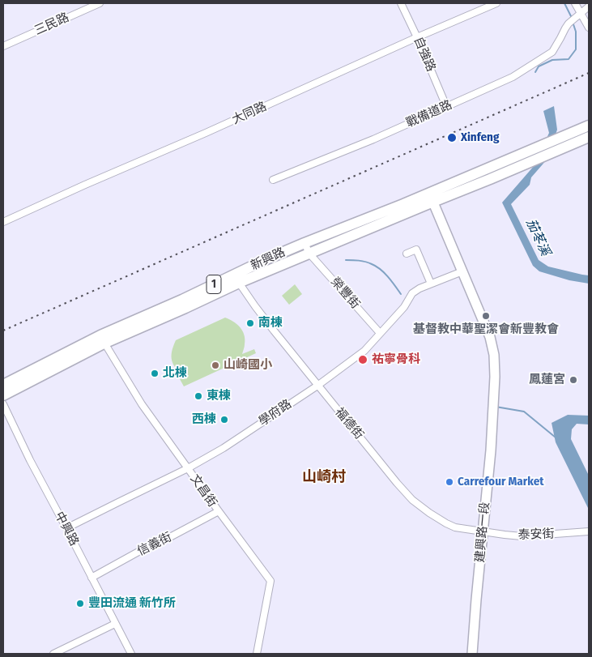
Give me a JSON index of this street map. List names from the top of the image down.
{
  "streets": {
    "main road": ["新興路", "1"],
    "street": [
      "三民路",
      "自強路",
      "大同路",
      "戰備道路",
      "榮豐街",
      "學府路",
      "福德街",
      "文昌街",
      "中興路",
      "建興路一段",
      "泰安街",
      "信義街"
    ]
  },
  "crossings": [
    ["自強路", "大同路"],
    ["自強路", "戰備道路"],
    ["新興路", "榮豐街"],
    ["新興路", "福德街"],
    ["新興路", "文昌街"],
    ["新興路", "建興路一段"],
    ["榮豐街", "學府路"],
    ["學府路", "福德街"],
    ["學府路", "文昌街"],
    ["學府路", "中興路"],
    ["學府路", "建興路一段"],
    ["福德街", "建興路一段"],
    ["福德街", "泰安街"],
    ["文昌街", "信義街"],
    ["中興路", "信義街"],
    ["建興路一段", "泰安街"]
  ],
  "districts": ["山崎村"],
  "water": ["茄苳溪"],
  "places": [
    "Xinfeng",
    "基督教中華聖潔會新豐教會",
    "南棟",
    "祐寧骨科",
    "山崎國小",
    "北棟",
    "鳳蓮宮",
    "東棟",
    "西棟",
    "Carrefour Market",
    "豐田流通 新竹所"
  ]
}
